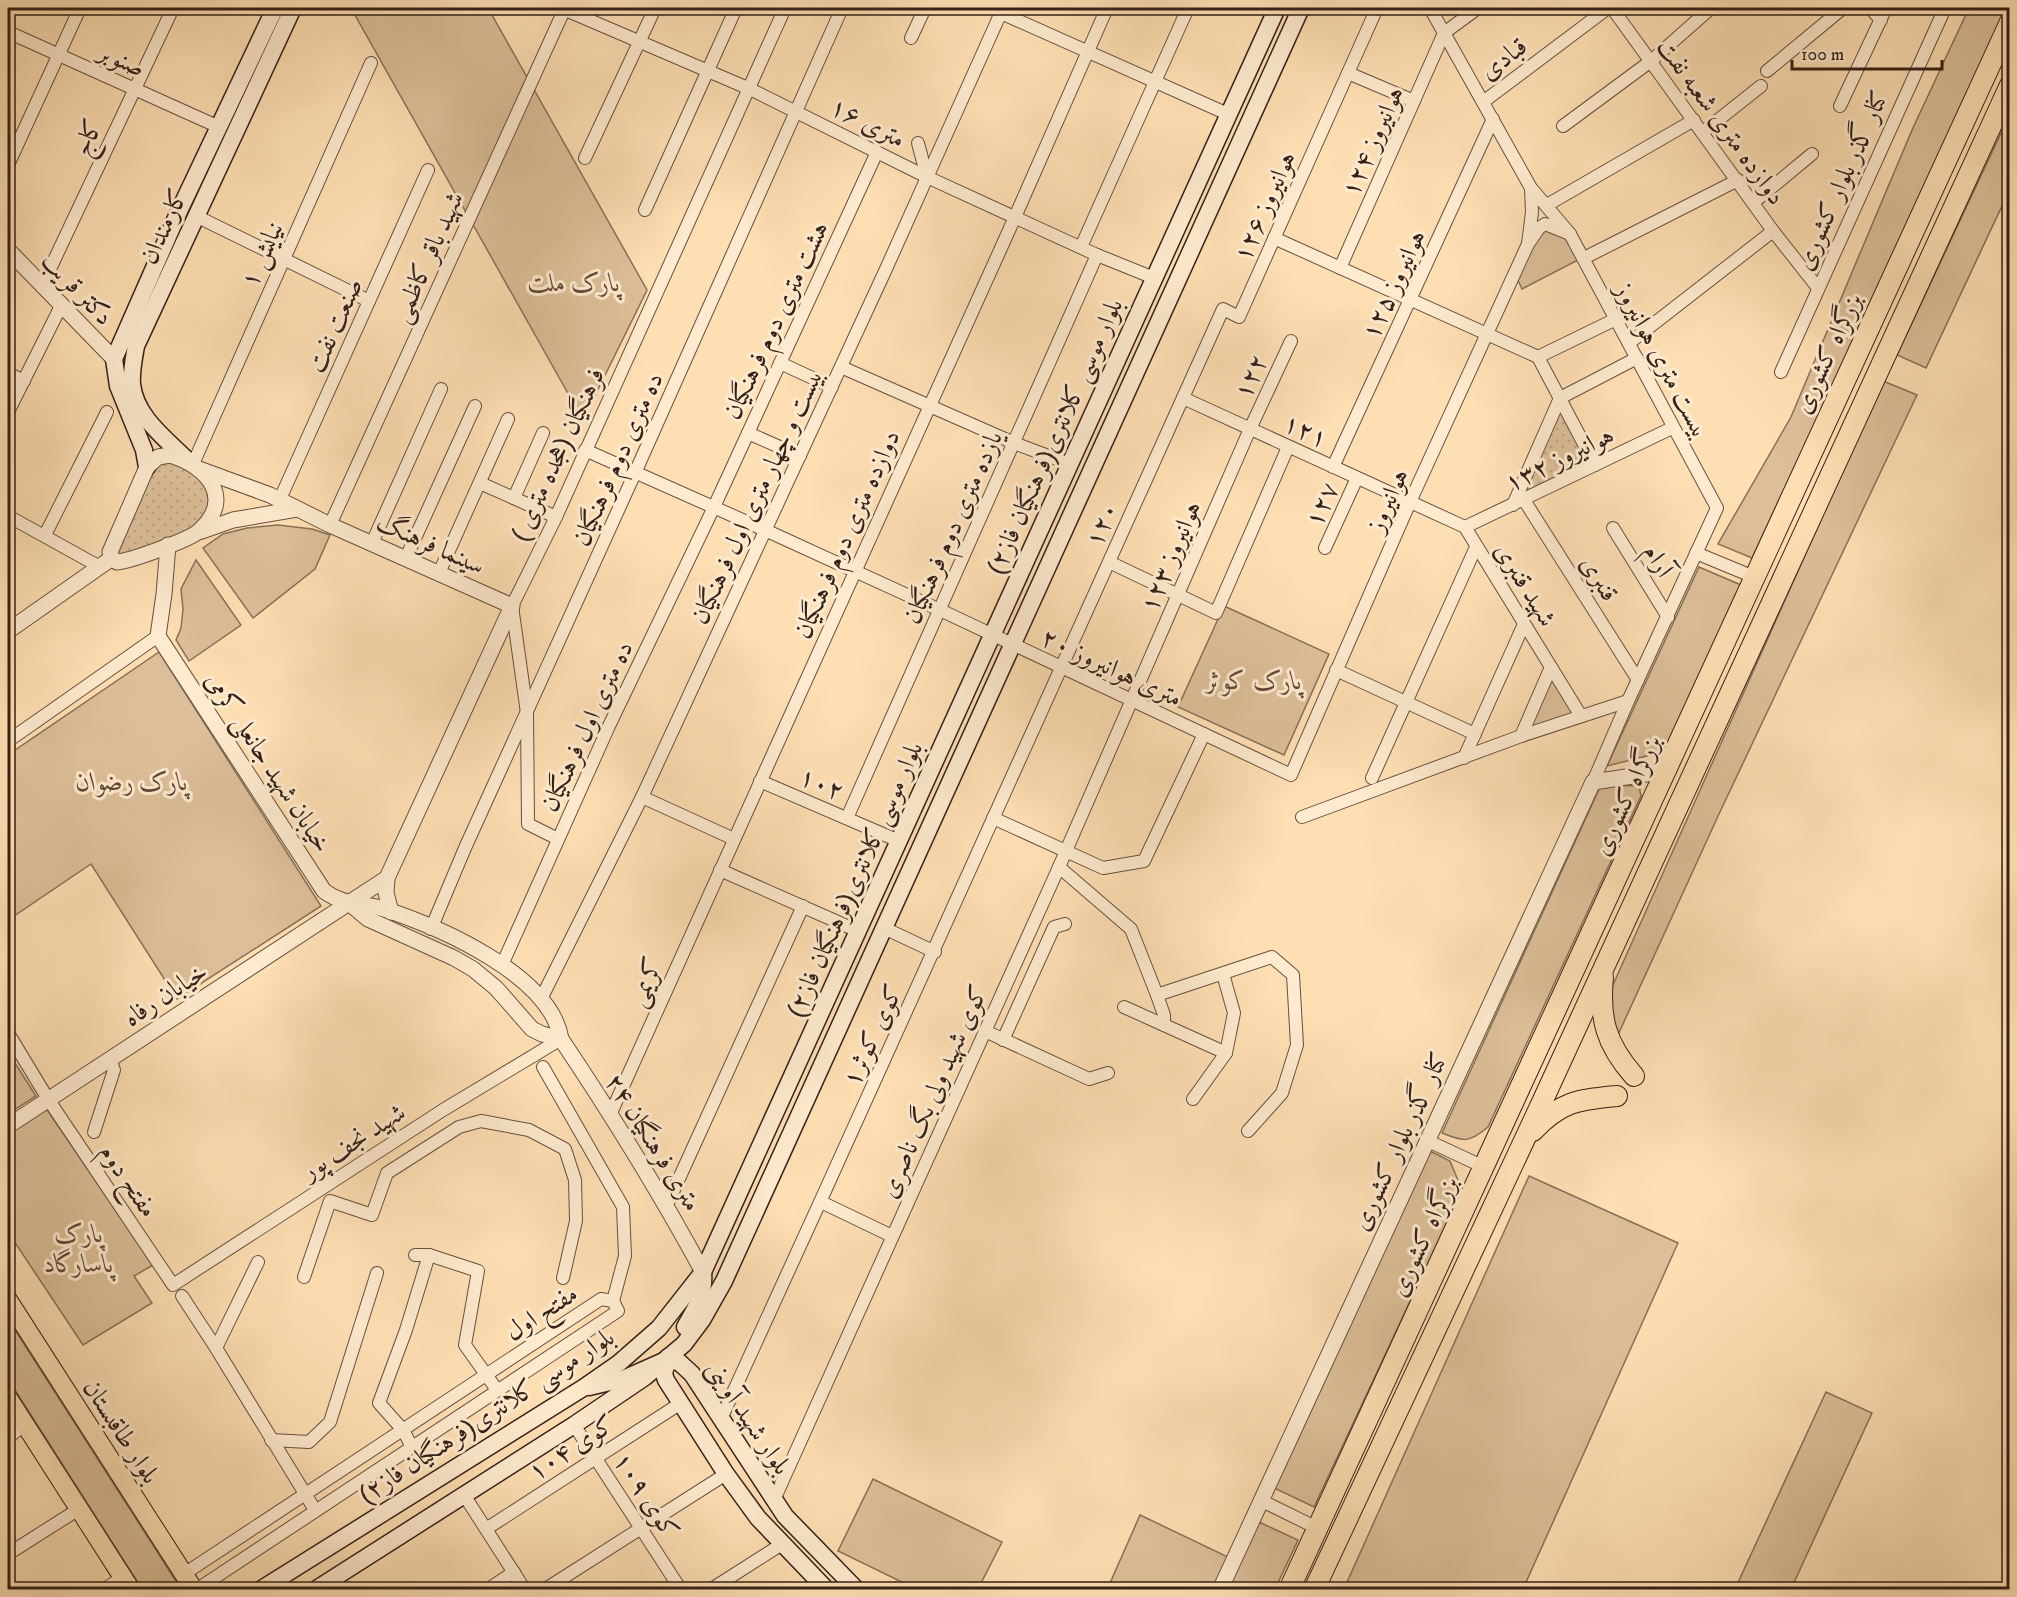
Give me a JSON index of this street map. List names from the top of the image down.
{
  "streets": {
    "highway": ["بزرگراه کشوری"],
    "main road": [
      "کارمندان",
      "بلوار موسی کلانتری(فرهنگیان فاز۲)",
      "بلوار شهید آوینی",
      "بلوار طاقبستان"
    ],
    "street": [
      "قبادی",
      "صنوبر",
      "دوازده متری شعبه نفت",
      "۱۶ متری",
      "کاج",
      "هوانیروز ۱۲۴",
      "کنار گذر بلوار کشوری",
      "هوانیروز ۱۲۶",
      "نیایش ۱",
      "شهید باقر کاظمی",
      "هوانیروز ۱۲۵",
      "دکتر قریب",
      "هشت متری دوم فرهنگیان",
      "صنعت نفت",
      "بیست متری هوانیروز",
      "۱۲۲",
      "۱۲۱",
      "فرهنگیان (هجده متری )",
      "هوانیروز ۱۳۲",
      "ده متری دوم فرهنگیان",
      "بیست و چهار متری اول فرهنگیان",
      "هوانیروز",
      "۱۲۷",
      "۱۲۰",
      "یازده متری دوم فرهنگیان",
      "دوازده متری دوم فرهنگیان",
      "سینما فرهنگ",
      "۱۲۳ هوانیروز",
      "آرام",
      "قنبری",
      "شهید قنبری",
      "۲۰ متری هوانیروز",
      "ده متری اول فرهنگیان",
      "خیابان شهید جانعلی کرمی",
      "۱۰۲",
      "کریمی",
      "خیابان رفاه",
      "کوی کوثر۱",
      "کوی شهید ولی بگ ناصری",
      "شهید نجف پور",
      "۲۴ متری فرهنگیان",
      "مفتح دوم",
      "مفتح اول",
      "کوی ۱۰۴",
      "کوی ۱۰۹"
    ]
  },
  "crossings": [
    ["قبادی", "دوازده متری شعبه نفت"],
    ["صنوبر", "کاج"],
    ["صنوبر", "کارمندان"],
    ["دوازده متری شعبه نفت", "کنار گذر بلوار کشوری"],
    ["۱۶ متری", "شهید باقر کاظمی"],
    ["۱۶ متری", "هشت متری دوم فرهنگیان"],
    ["۱۶ متری", "بلوار موسی کلانتری(فرهنگیان فاز۲)"],
    ["۱۶ متری", "فرهنگیان (هجده متری )"],
    ["۱۶ متری", "ده متری دوم فرهنگیان"],
    ["۱۶ متری", "بیست و چهار متری اول فرهنگیان"],
    ["۱۶ متری", "یازده متری دوم فرهنگیان"],
    ["۱۶ متری", "دوازده متری دوم فرهنگیان"],
    ["کاج", "دکتر قریب"],
    ["هوانیروز ۱۲۶", "۱۲۱"],
    ["هوانیروز ۱۲۶", "۱۲۰"],
    ["کارمندان", "نیایش ۱"],
    ["کارمندان", "دکتر قریب"],
    ["کارمندان", "سینما فرهنگ"],
    ["نیایش ۱", "سینما فرهنگ"],
    ["شهید باقر کاظمی", "سینما فرهنگ"],
    ["هوانیروز ۱۲۵", "۱۲۱"],
    ["هشت متری دوم فرهنگیان", "۲۰ متری هوانیروز"],
    ["هشت متری دوم فرهنگیان", "ده متری اول فرهنگیان"],
    ["صنعت نفت", "سینما فرهنگ"],
    ["بیست متری هوانیروز", "هوانیروز ۱۳۲"],
    ["۱۲۲", "۱۲۱"],
    ["۱۲۲", "۱۲۳ هوانیروز"],
    ["۱۲۱", "هوانیروز"],
    ["۱۲۱", "۱۲۷"],
    ["۱۲۱", "۱۲۰"],
    ["۱۲۱", "۱۲۳ هوانیروز"],
    ["۱۲۱", "شهید قنبری"],
    ["بلوار موسی کلانتری(فرهنگیان فاز۲)", "۲۰ متری هوانیروز"],
    ["بلوار موسی کلانتری(فرهنگیان فاز۲)", "۱۰۲"],
    ["بلوار موسی کلانتری(فرهنگیان فاز۲)", "۲۴ متری فرهنگیان"],
    ["بلوار موسی کلانتری(فرهنگیان فاز۲)", "بلوار شهید آوینی"],
    ["بلوار موسی کلانتری(فرهنگیان فاز۲)", "کوی ۱۰۹"],
    ["فرهنگیان (هجده متری )", "سینما فرهنگ"],
    ["فرهنگیان (هجده متری )", "۲۰ متری هوانیروز"],
    ["هوانیروز ۱۳۲", "قنبری"],
    ["هوانیروز ۱۳۲", "شهید قنبری"],
    ["ده متری دوم فرهنگیان", "۲۰ متری هوانیروز"],
    ["ده متری دوم فرهنگیان", "۲۴ متری فرهنگیان"],
    ["بیست و چهار متری اول فرهنگیان", "۲۰ متری هوانیروز"],
    ["بیست و چهار متری اول فرهنگیان", "۲۴ متری فرهنگیان"],
    ["هوانیروز", "شهید قنبری"],
    ["هوانیروز", "۲۰ متری هوانیروز"],
    ["۱۲۰", "۲۰ متری هوانیروز"],
    ["۱۲۰", "کوی کوثر۱"],
    ["یازده متری دوم فرهنگیان", "۲۰ متری هوانیروز"],
    ["یازده متری دوم فرهنگیان", "۱۰۲"],
    ["دوازده متری دوم فرهنگیان", "۲۰ متری هوانیروز"],
    ["دوازده متری دوم فرهنگیان", "۱۰۲"],
    ["دوازده متری دوم فرهنگیان", "کریمی"],
    ["۱۲۳ هوانیروز", "۲۰ متری هوانیروز"],
    ["۱۲۳ هوانیروز", "کوی شهید ولی بگ ناصری"],
    ["۲۰ متری هوانیروز", "ده متری اول فرهنگیان"],
    ["۲۰ متری هوانیروز", "کوی کوثر۱"],
    ["۲۰ متری هوانیروز", "کوی شهید ولی بگ ناصری"],
    ["ده متری اول فرهنگیان", "۲۴ متری فرهنگیان"],
    ["خیابان شهید جانعلی کرمی", "خیابان رفاه"],
    ["خیابان شهید جانعلی کرمی", "۲۴ متری فرهنگیان"],
    ["کریمی", "۲۴ متری فرهنگیان"],
    ["خیابان رفاه", "۲۴ متری فرهنگیان"],
    ["خیابان رفاه", "مفتح دوم"],
    ["کوی کوثر۱", "بلوار شهید آوینی"],
    ["کوی شهید ولی بگ ناصری", "بلوار شهید آوینی"],
    ["شهید نجف پور", "۲۴ متری فرهنگیان"],
    ["شهید نجف پور", "مفتح دوم"],
    ["مفتح اول", "بلوار طاقبستان"],
    ["بلوار شهید آوینی", "کوی ۱۰۴"],
    ["کوی ۱۰۴", "کوی ۱۰۹"]
  ],
  "parks": [
    "پارک ملت",
    "پارک کوثر",
    "پارک رضوان",
    "پارک پاسارگاد"
  ],
  "scale_bar": "100 m"
}
